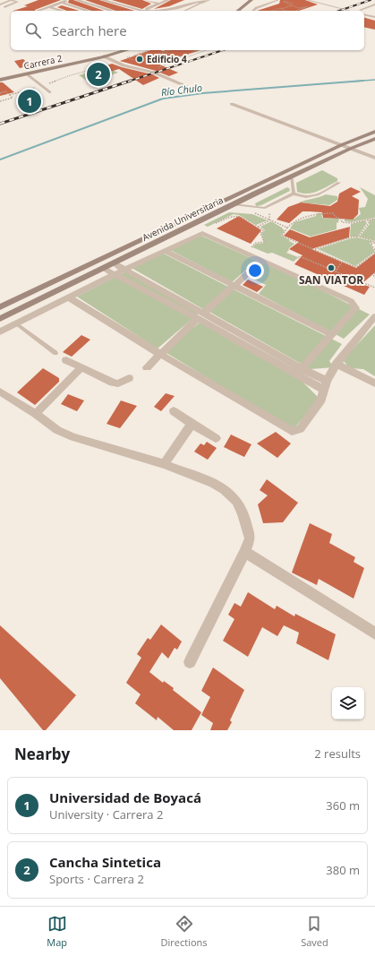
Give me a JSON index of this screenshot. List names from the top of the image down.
{
  "streets": {
    "main road": ["Carrera 2", "Avenida Universitaria"]
  },
  "water": ["Río Chulo"],
  "places": ["Edificio 4", "SAN VIATOR"],
  "page": {
    "search": "Search here",
    "pins": ["2", "1"],
    "heading": ["Nearby", "2 results"],
    "list": [
      {
        "mark": "1",
        "name": "Universidad de Boyacá",
        "note": "University · Carrera 2",
        "value": "360 m"
      },
      {
        "mark": "2",
        "name": "Cancha Sintetica",
        "note": "Sports · Carrera 2",
        "value": "380 m"
      }
    ],
    "nav": ["Map", "Directions", "Saved"]
  }
}
